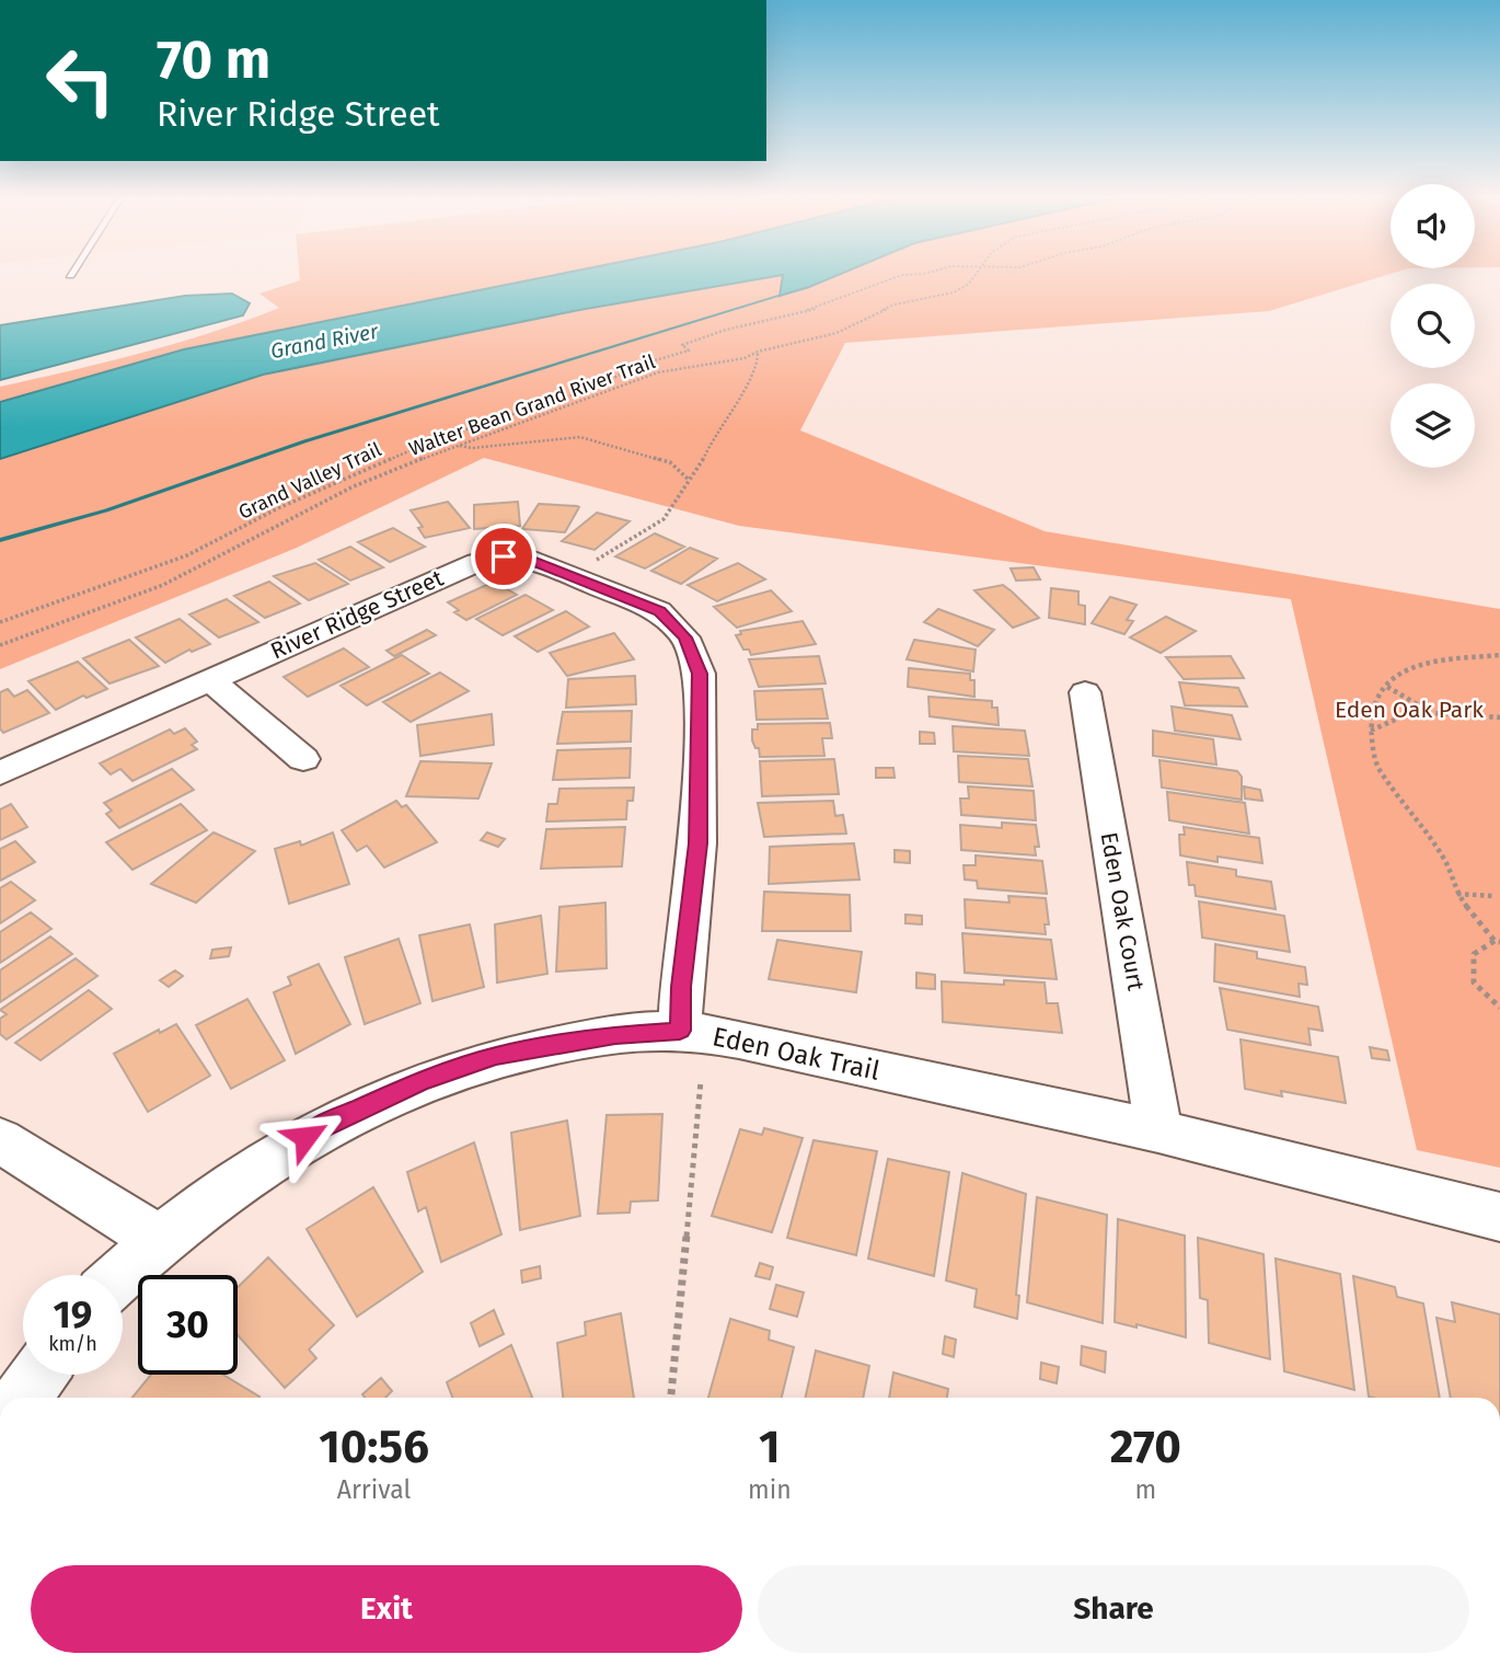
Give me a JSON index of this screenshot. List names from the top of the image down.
{
  "streets": {
    "street": ["River Ridge Street", "Eden Oak Court", "Eden Oak Trail"],
    "path": ["Walter Bean Grand River Trail", "Grand Valley Trail"]
  },
  "crossings": [
    ["River Ridge Street", "Eden Oak Trail"],
    ["Eden Oak Court", "Eden Oak Trail"]
  ],
  "water": ["Grand River"],
  "parks": ["Eden Oak Park"],
  "page": {
    "turn": ["70 m", "River Ridge Street"],
    "speed": "19 km/h",
    "limit": "30",
    "eta": [
      "10:56",
      "Arrival",
      "1",
      "min",
      "270",
      "m"
    ],
    "buttons": ["Exit", "Share"]
  }
}
